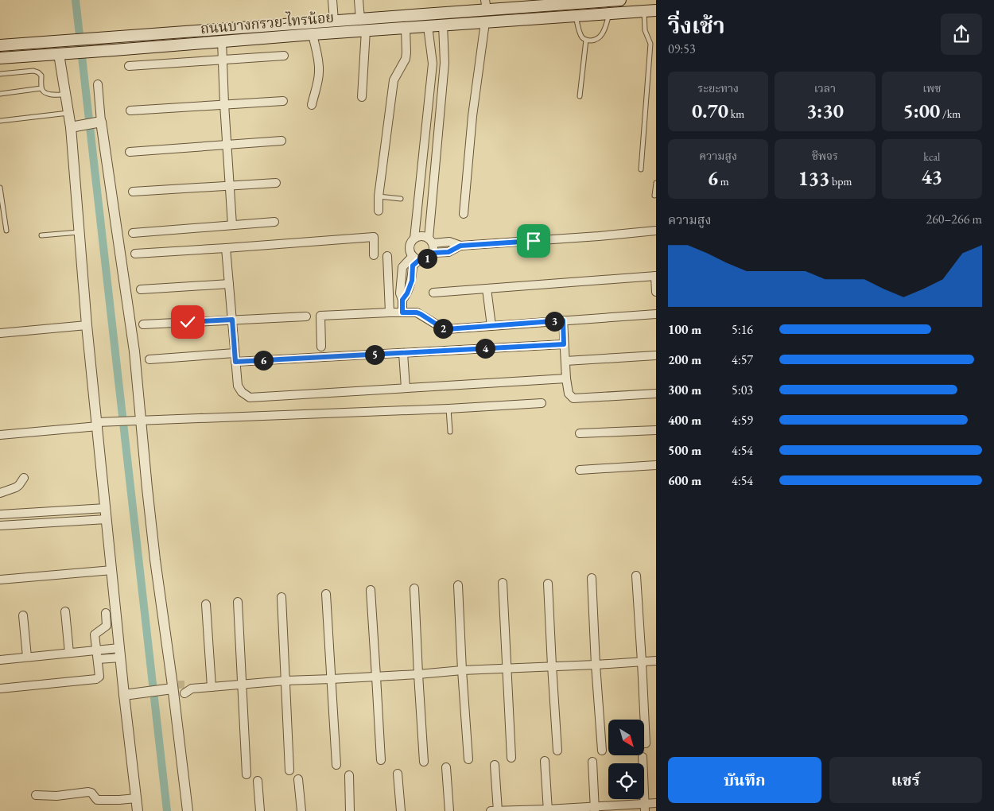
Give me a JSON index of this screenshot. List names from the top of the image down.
{
  "streets": {
    "main road": ["ถนนบางกรวย-ไทรน้อย"]
  },
  "north": "bottom right",
  "page": {
    "heading": ["วิ่งเช้า", "09:53"],
    "stats": [
      ["ระยะทาง", "0.70 km"],
      ["เวลา", "3:30"],
      ["เพซ", "5:00 /km"],
      ["ความสูง", "6 m"],
      ["ชีพจร", "133 bpm"],
      ["kcal", "43"]
    ],
    "chart": ["ความสูง", "260–266 m"],
    "pins": [
      "1",
      "3",
      "2",
      "4",
      "5",
      "6"
    ],
    "list": [
      {
        "name": "100 m",
        "note": "5:16"
      },
      {
        "name": "200 m",
        "note": "4:57"
      },
      {
        "name": "300 m",
        "note": "5:03"
      },
      {
        "name": "400 m",
        "note": "4:59"
      },
      {
        "name": "500 m",
        "note": "4:54"
      },
      {
        "name": "600 m",
        "note": "4:54"
      }
    ],
    "buttons": ["บันทึก", "แชร์"]
  }
}
